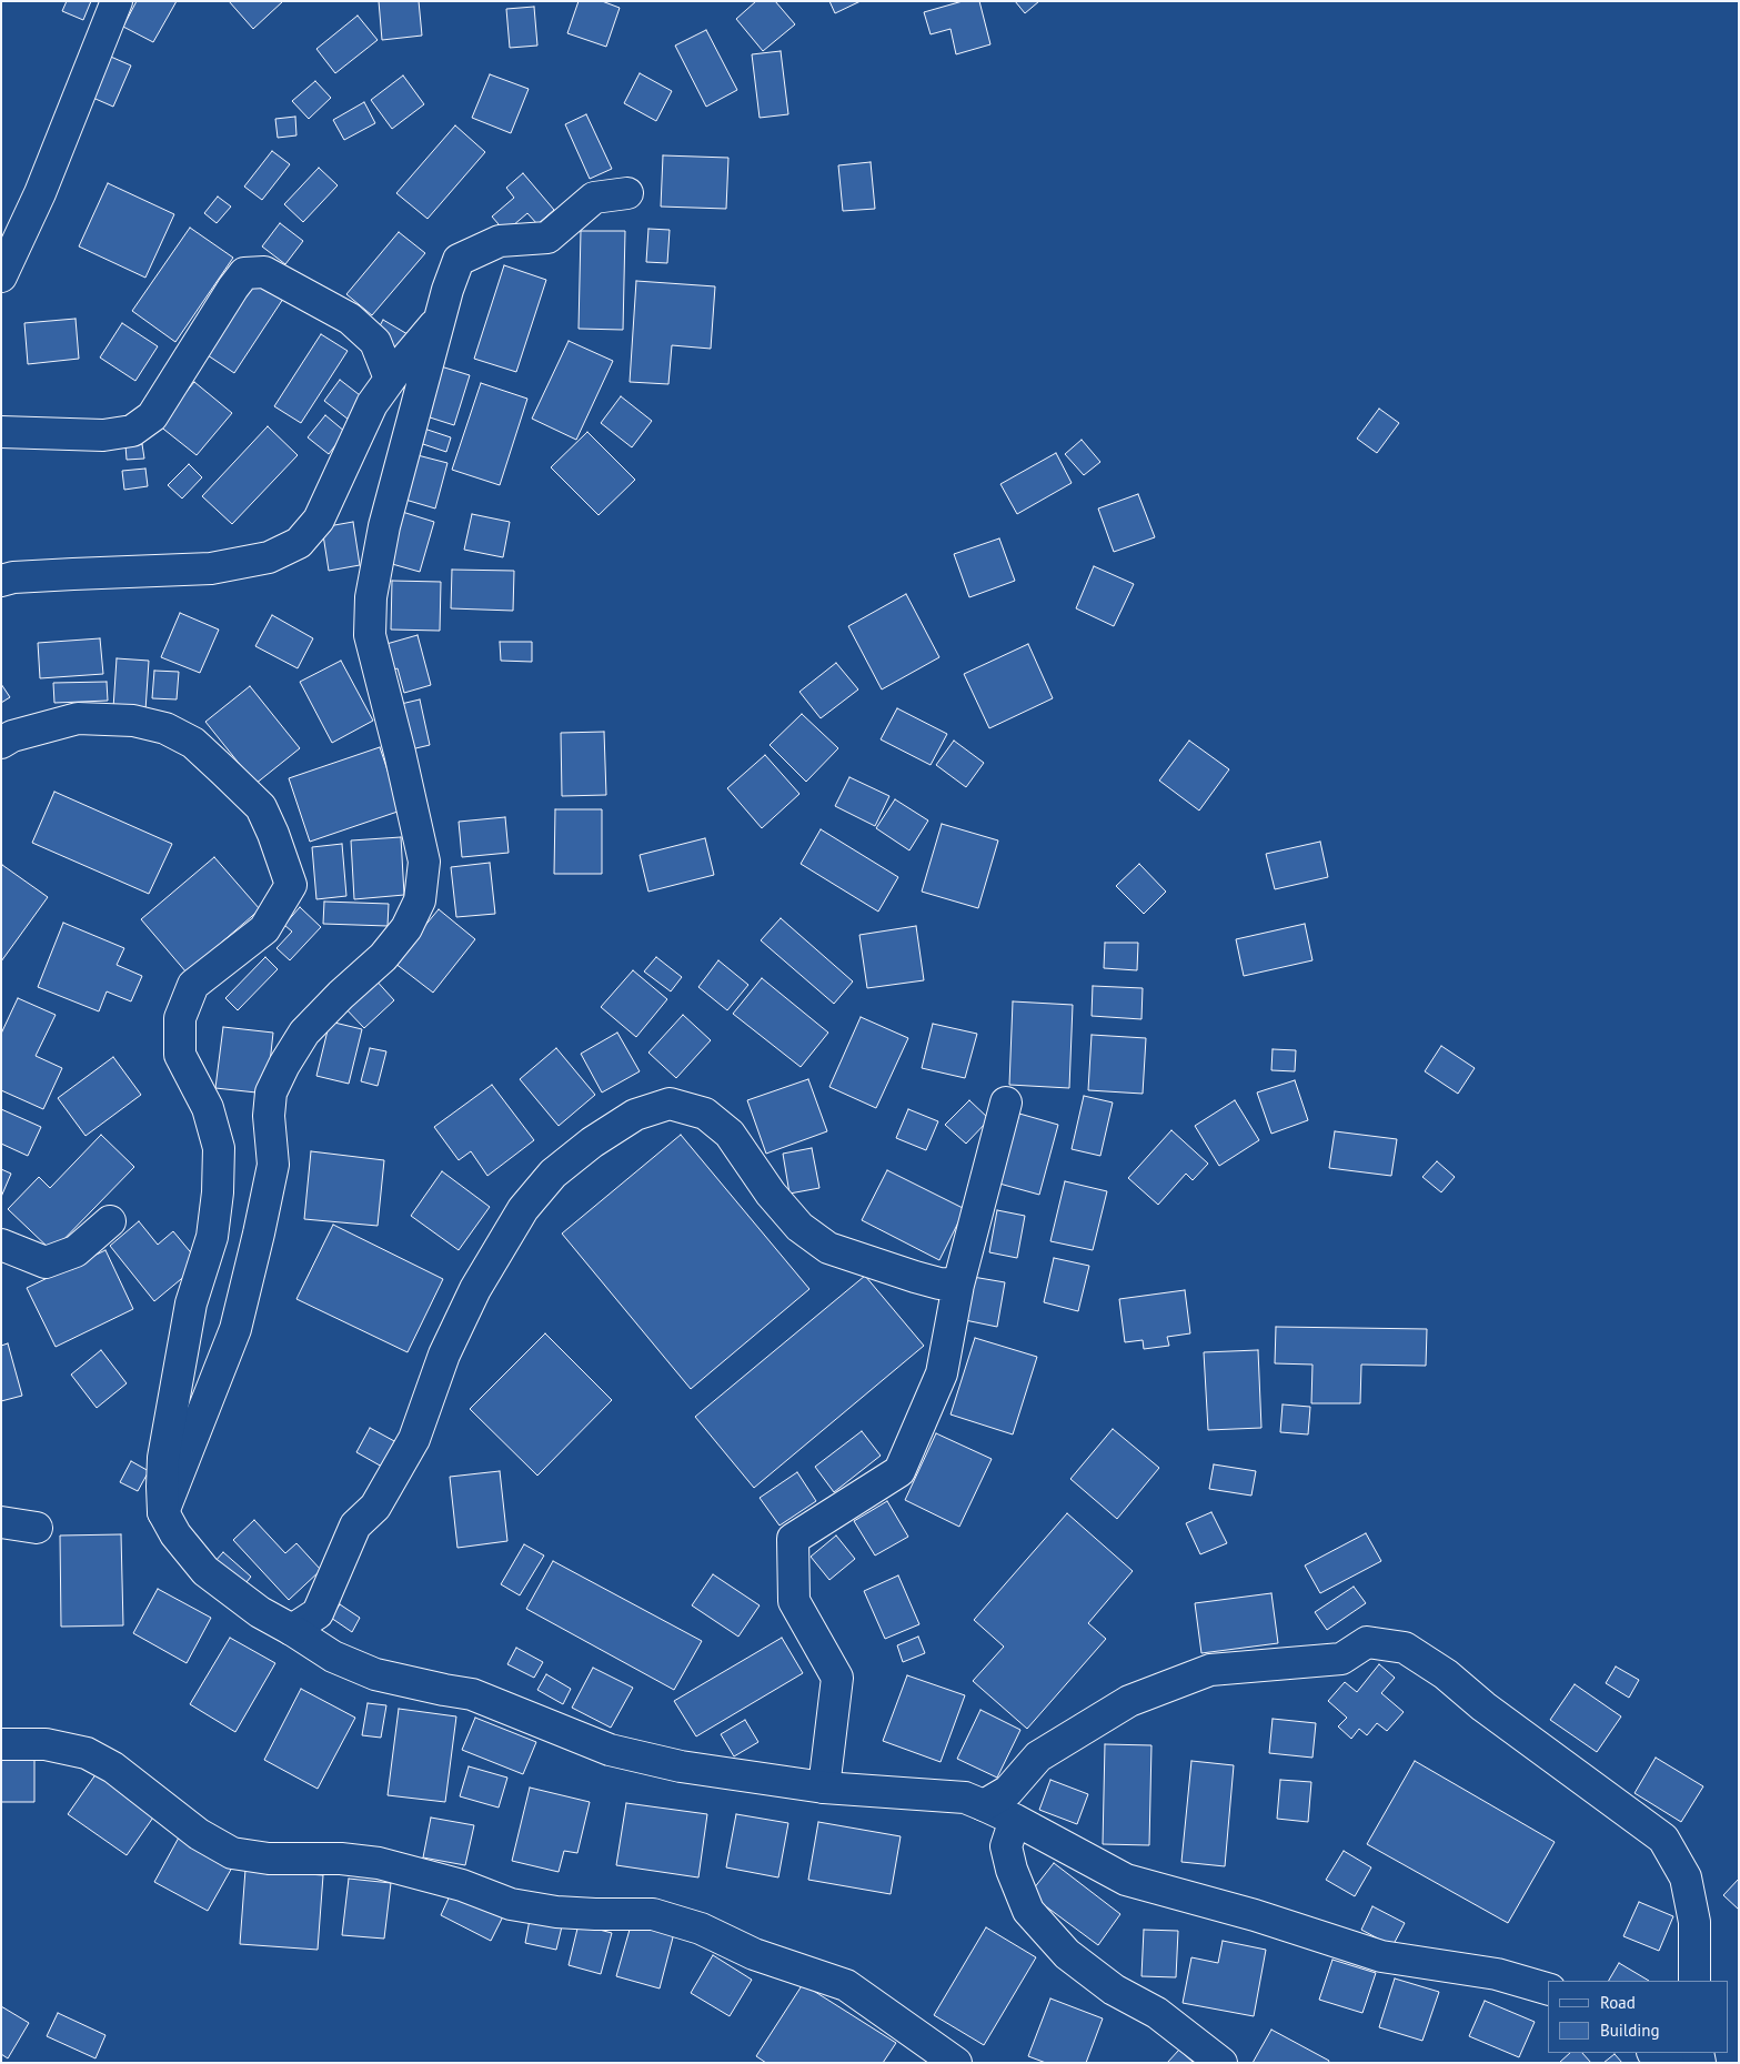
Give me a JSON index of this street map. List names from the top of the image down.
{
  "legend": ["Road", "Building"]
}
